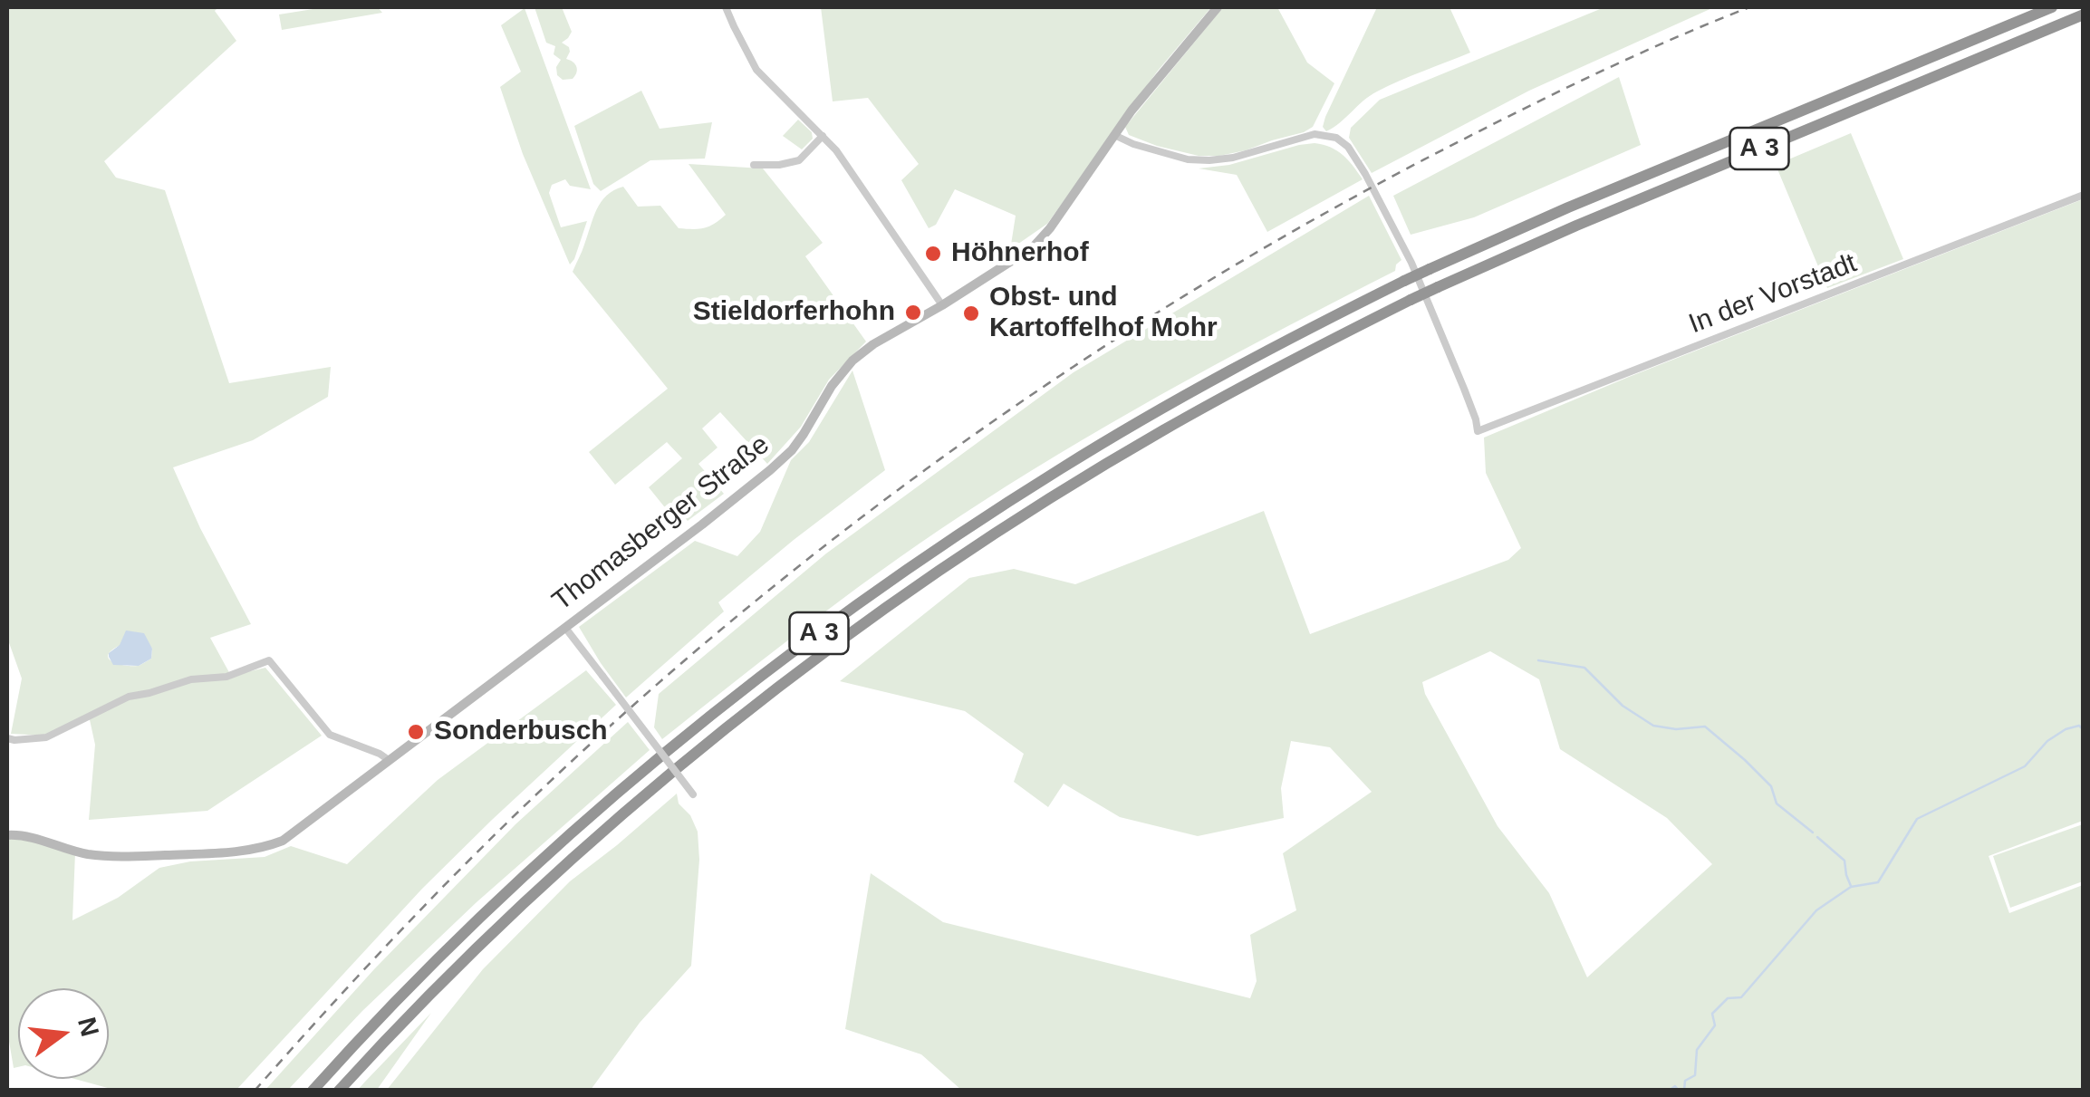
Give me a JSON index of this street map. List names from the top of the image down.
{
  "streets": {
    "highway": ["A 3"],
    "main road": ["Thomasberger Straße"],
    "street": ["In der Vorstadt"]
  },
  "crossings": [
    ["In der Vorstadt", "Thomasberger Straße"]
  ],
  "places": [
    "Höhnerhof",
    "Stieldorferhohn",
    "Obst- und Kartoffelhof Mohr",
    "Sonderbusch"
  ],
  "north": "right"
}
